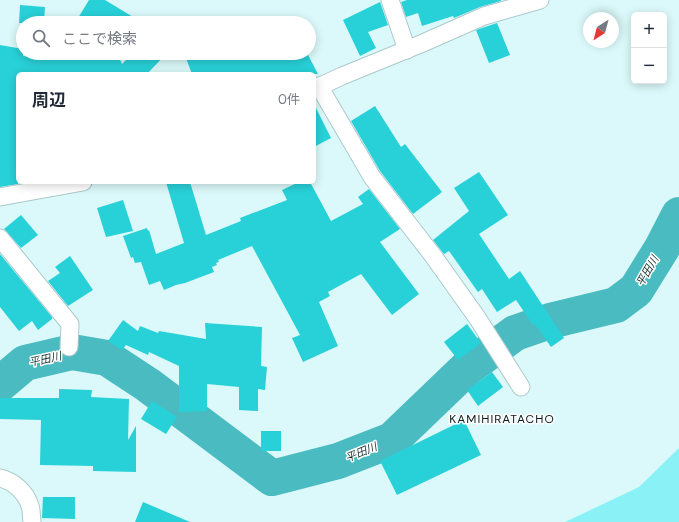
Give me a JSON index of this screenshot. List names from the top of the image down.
{
  "districts": ["KAMIHIRATACHO"],
  "water": ["平田川"],
  "north": "bottom left",
  "page": {
    "map_buttons": ["+", "−"],
    "search": "ここで検索",
    "heading": ["周辺", "0件"]
  }
}
